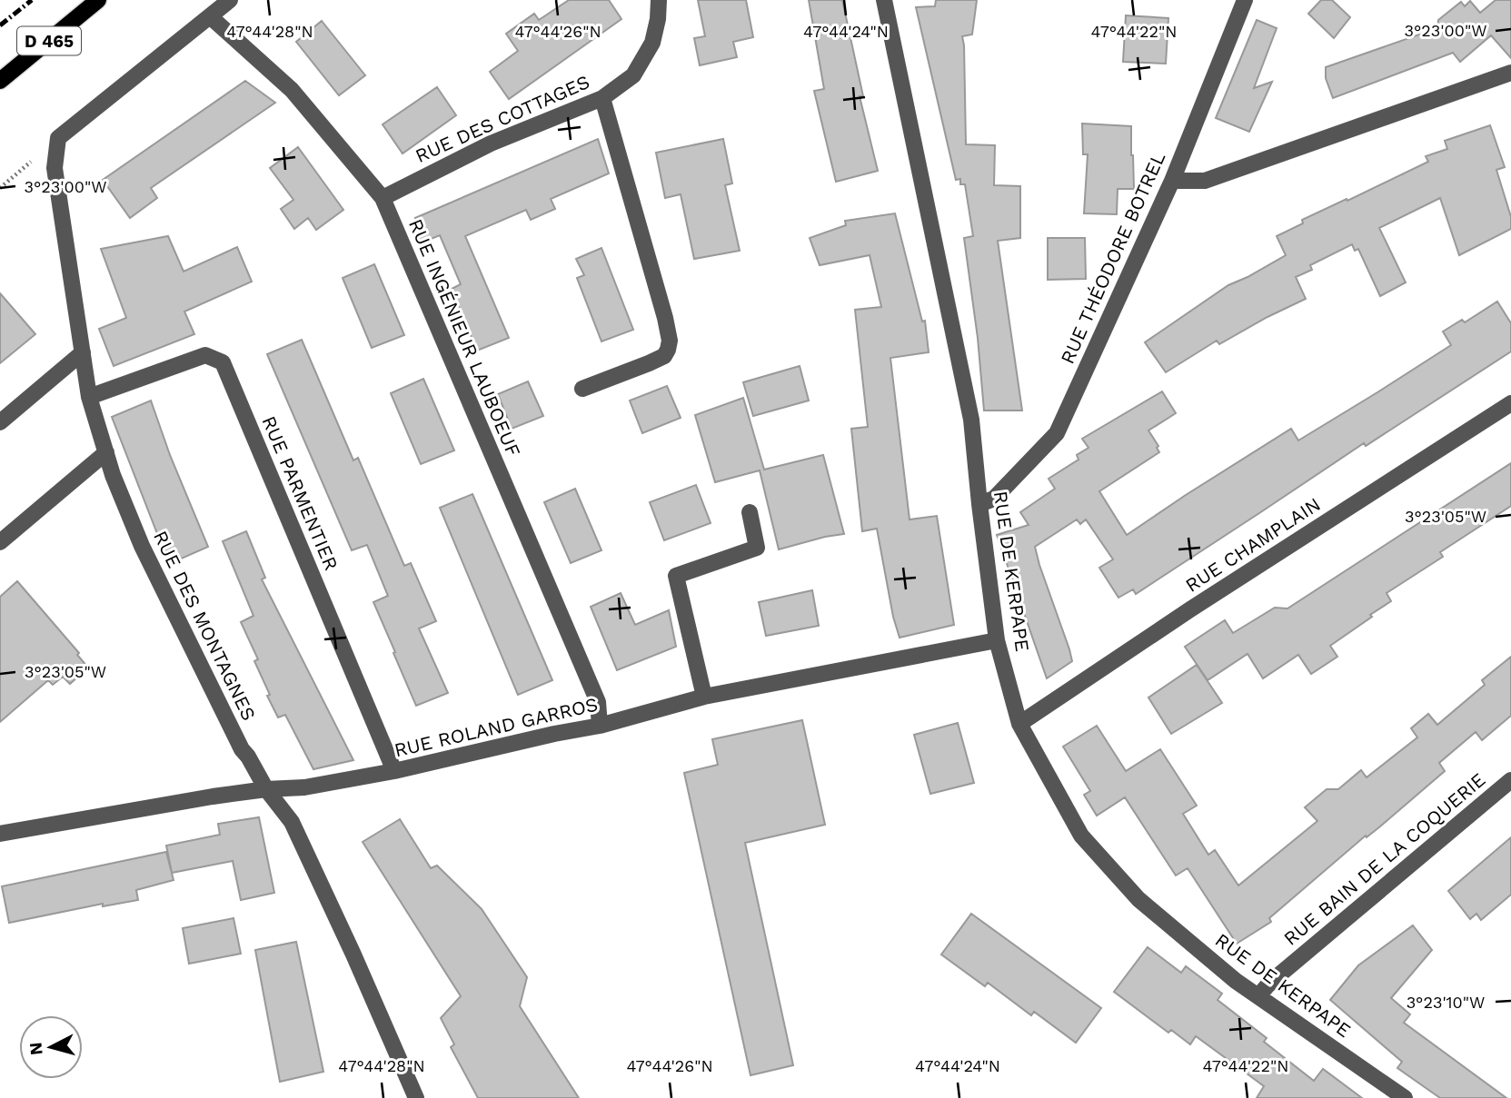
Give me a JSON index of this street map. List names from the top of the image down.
{
  "streets": {
    "main road": ["D 465"],
    "street": [
      "RUE DES COTTAGES",
      "RUE THÉODORE BOTREL",
      "RUE INGÉNIEUR LAUBOEUF",
      "RUE PARMENTIER",
      "RUE CHAMPLAIN",
      "RUE DE KERPAPE",
      "RUE DES MONTAGNES",
      "RUE ROLAND GARROS",
      "RUE BAIN DE LA COQUERIE"
    ]
  },
  "crossings": [
    ["RUE DES COTTAGES", "RUE INGÉNIEUR LAUBOEUF"],
    ["RUE THÉODORE BOTREL", "RUE DE KERPAPE"],
    ["RUE INGÉNIEUR LAUBOEUF", "RUE DES MONTAGNES"],
    ["RUE INGÉNIEUR LAUBOEUF", "RUE ROLAND GARROS"],
    ["RUE PARMENTIER", "RUE DES MONTAGNES"],
    ["RUE PARMENTIER", "RUE ROLAND GARROS"],
    ["RUE CHAMPLAIN", "RUE DE KERPAPE"],
    ["RUE DE KERPAPE", "RUE ROLAND GARROS"],
    ["RUE DE KERPAPE", "RUE BAIN DE LA COQUERIE"],
    ["RUE DES MONTAGNES", "RUE ROLAND GARROS"]
  ],
  "north": "left",
  "coordinates": [
    "3°23'00\"W",
    "47°44'28\"N",
    "47°44'26\"N",
    "47°44'24\"N",
    "47°44'22\"N",
    "3°23'05\"W",
    "3°23'10\"W"
  ]
}
